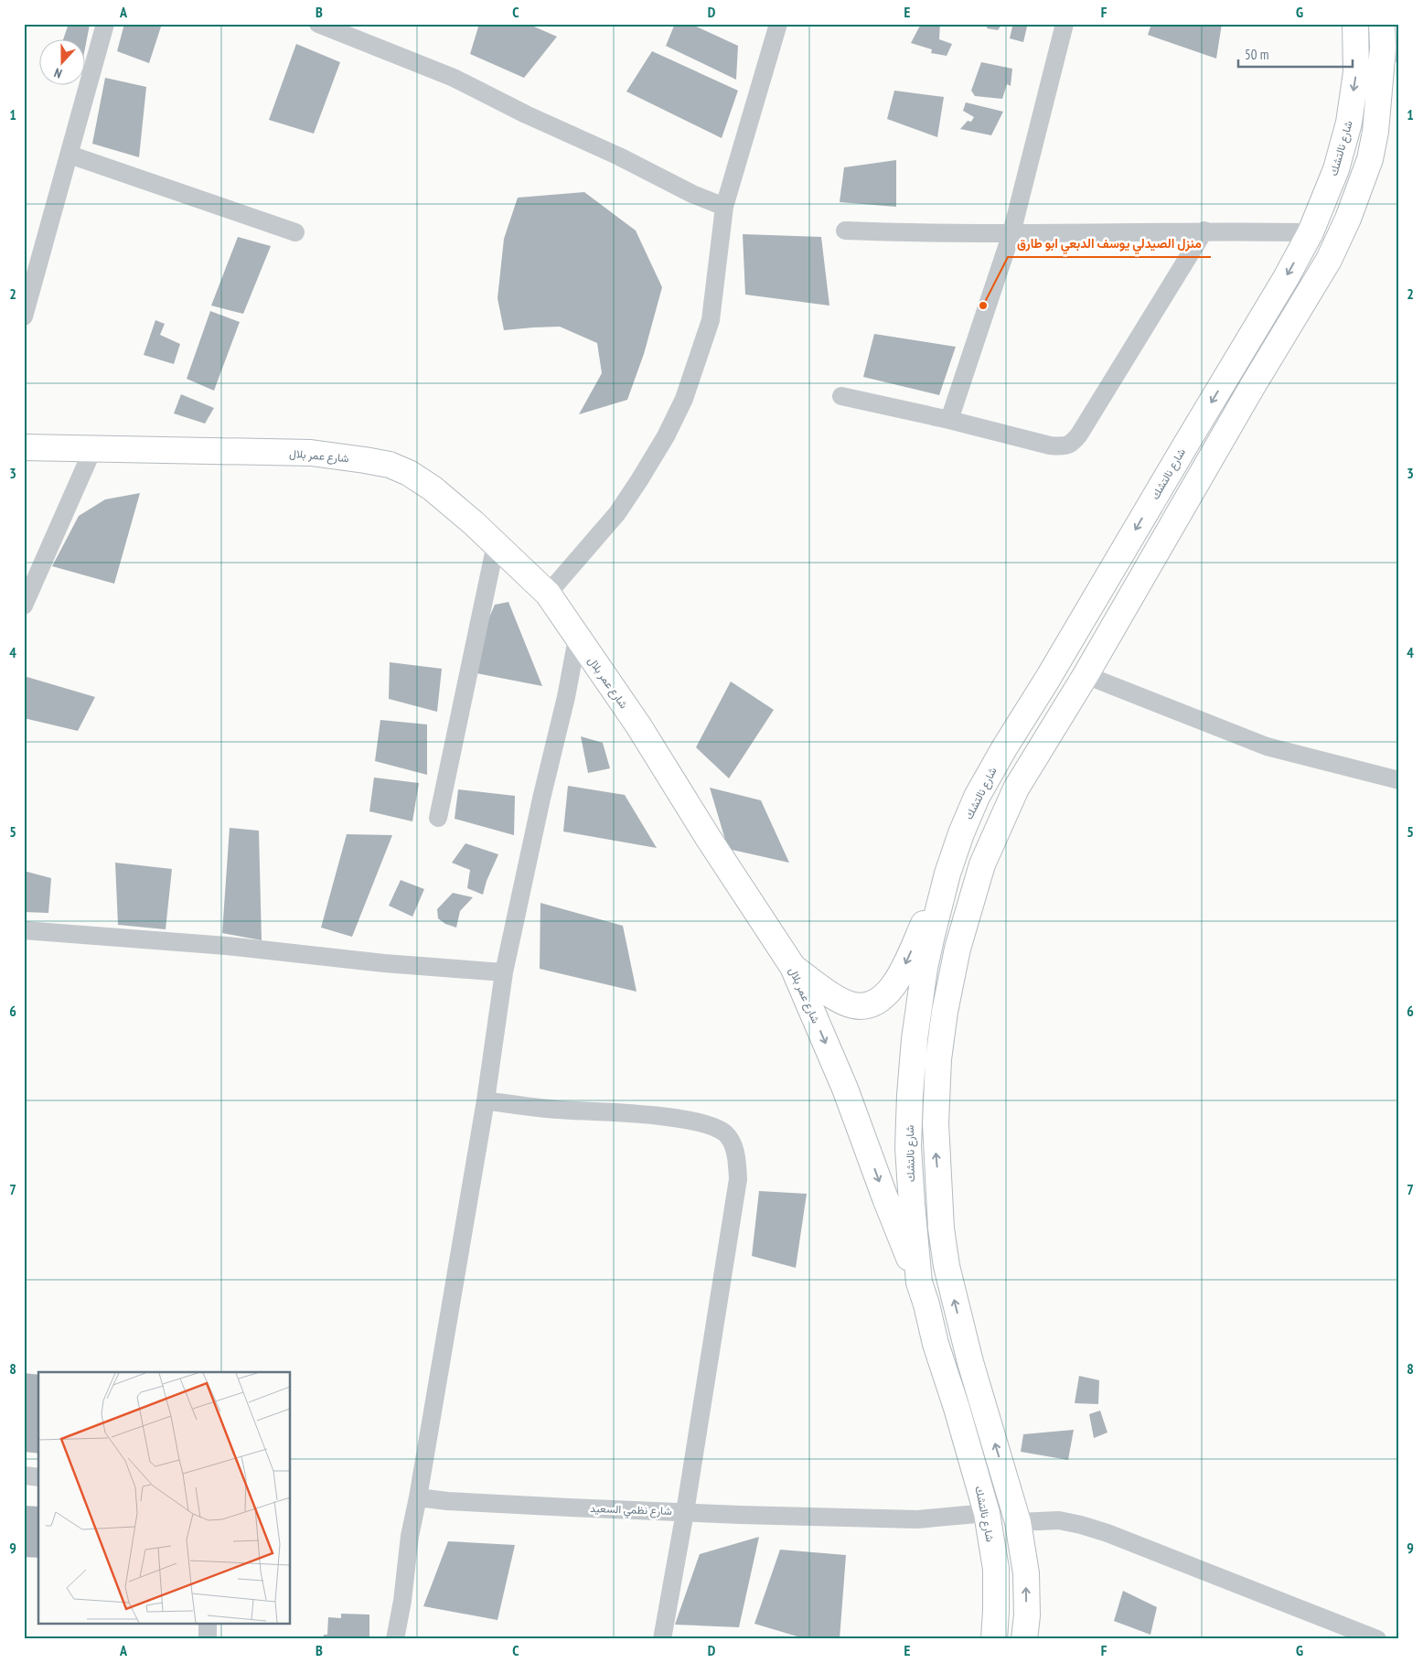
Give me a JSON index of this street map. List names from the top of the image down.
{
  "streets": {
    "main road": ["شارع نالتشك", "شارع عمر بلال"],
    "street": ["شارع نظمي السعيد"]
  },
  "crossings": [
    ["شارع نالتشك", "شارع عمر بلال"],
    ["شارع نالتشك", "شارع نظمي السعيد"]
  ],
  "places": ["منزل الصيدلي يوسف الدبعي ابو طارق"],
  "scale_bar": "50 m",
  "north": "bottom",
  "grid": {
    "columns": [
      "A",
      "B",
      "C",
      "D",
      "E",
      "F",
      "G"
    ],
    "rows": [
      "1",
      "2",
      "3",
      "4",
      "5",
      "6",
      "7",
      "8",
      "9"
    ]
  }
}
